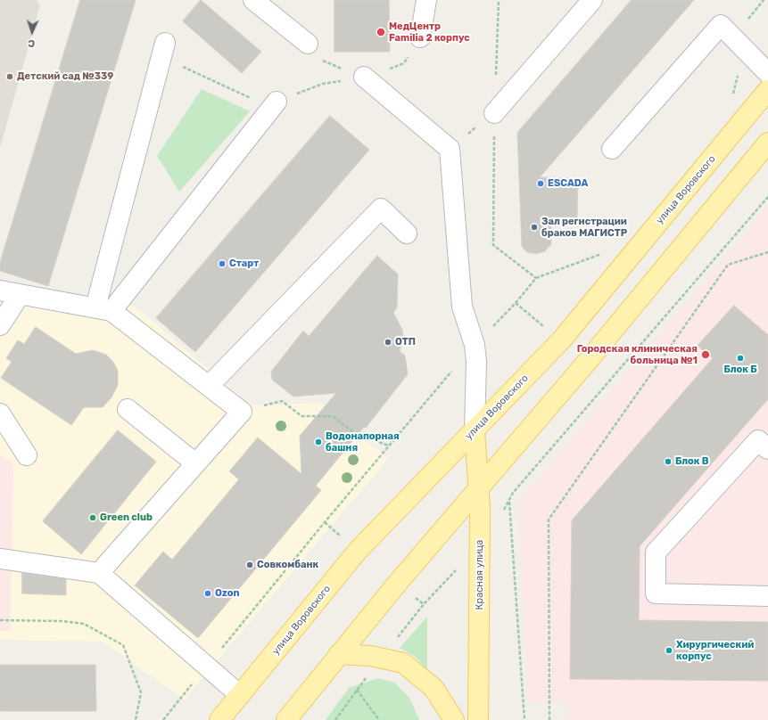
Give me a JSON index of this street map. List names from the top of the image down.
{
  "streets": {
    "main road": ["улица Воровского", "Красная улица"]
  },
  "crossings": [
    ["улица Воровского", "Красная улица"]
  ],
  "places": [
    "МедЦентр Familia 2 корпус",
    "Детский сад №339",
    "ESCADA",
    "Зал регистрации браков МАГИСТР",
    "Старт",
    "ОТП",
    "Городская клиническая больница №1",
    "Блок Б",
    "Водонапорная башня",
    "Блок В",
    "Green club",
    "Совкомбанк",
    "Ozon",
    "Хирургический корпус"
  ],
  "north": "bottom"
}
